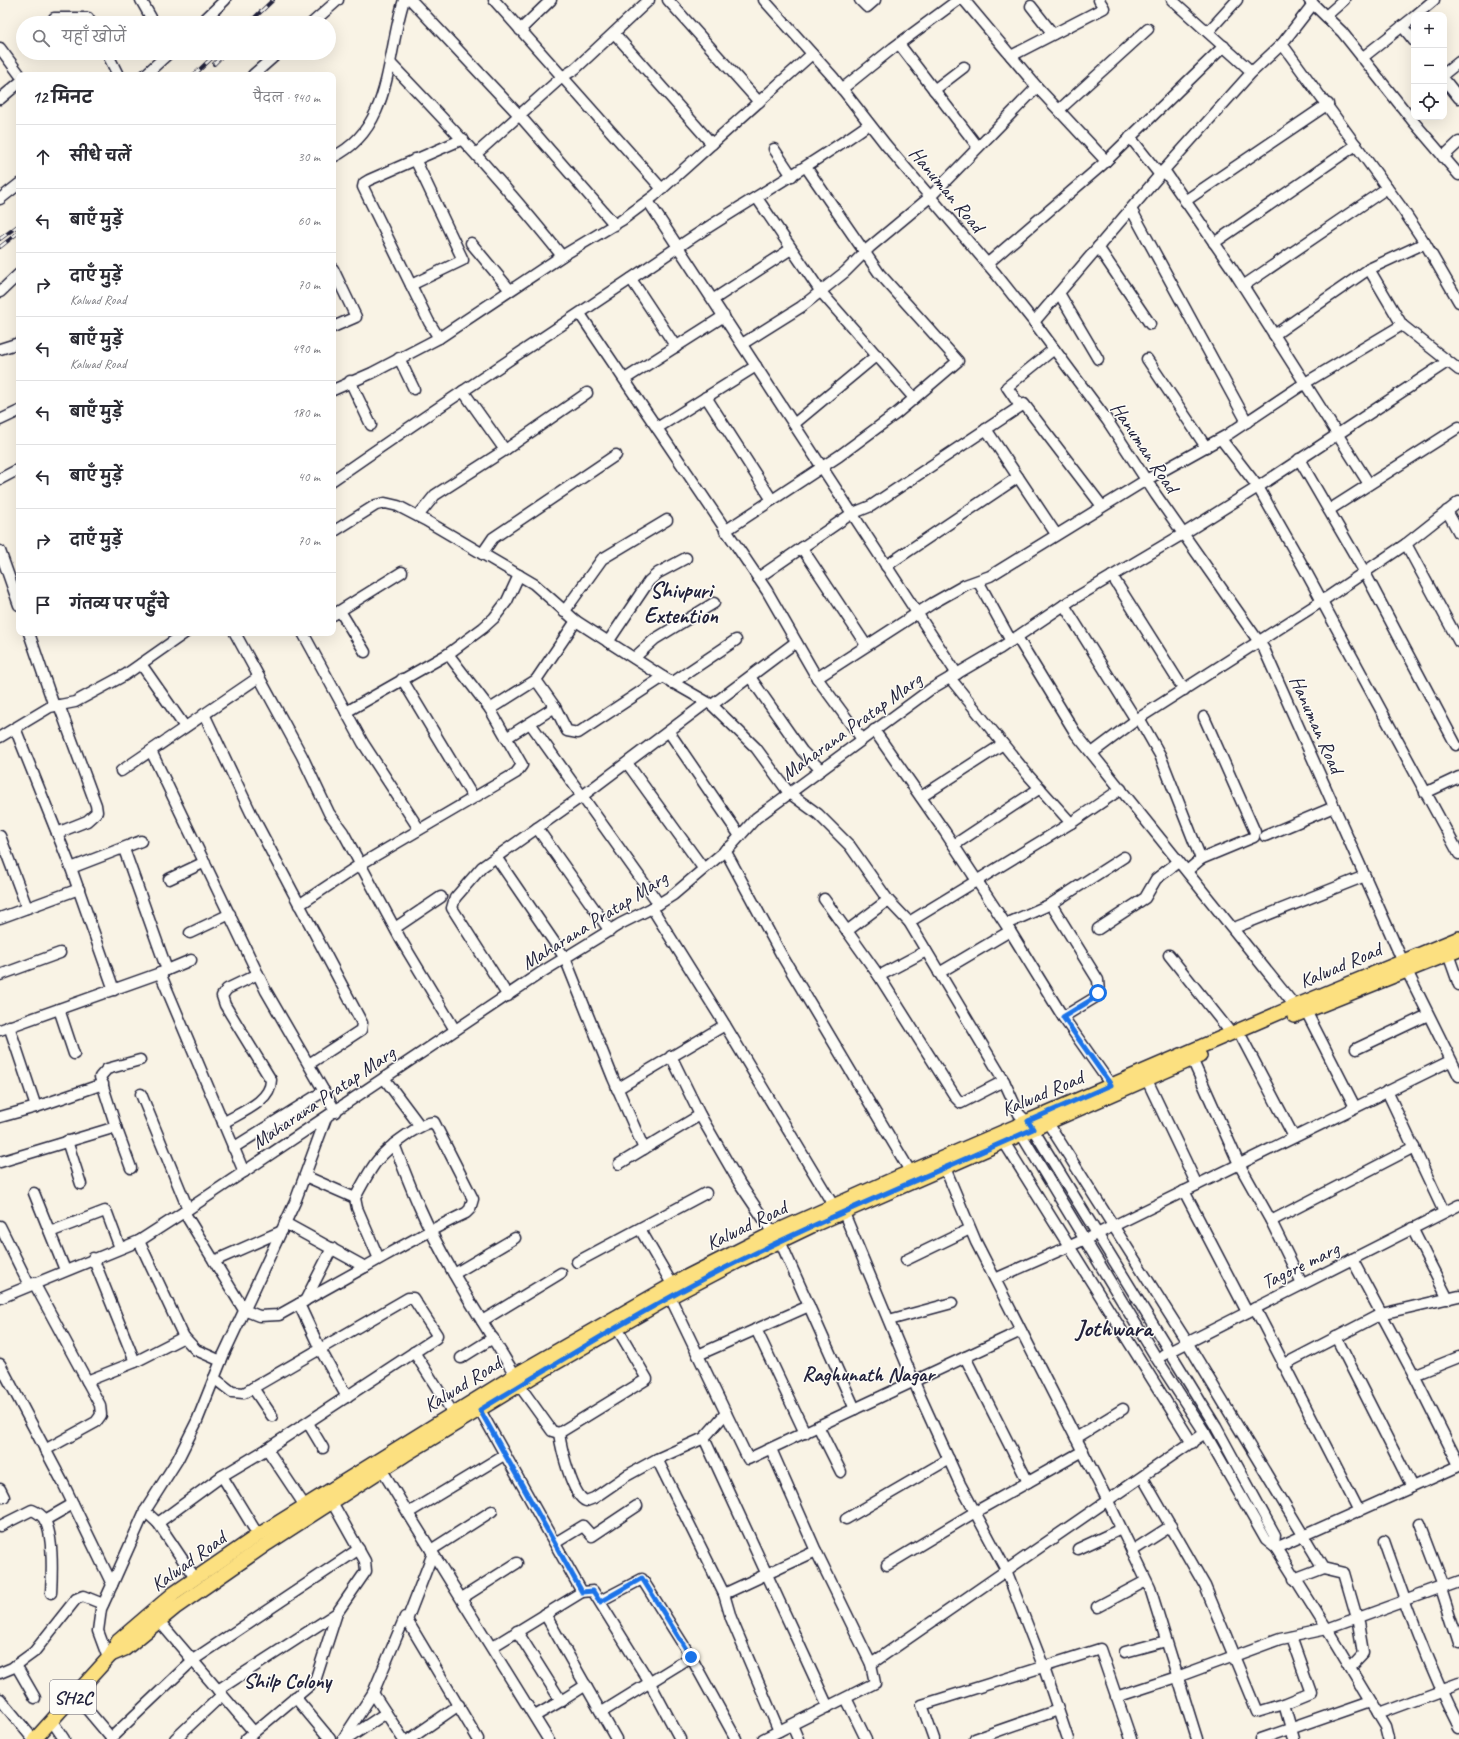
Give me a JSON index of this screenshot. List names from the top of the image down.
{
  "streets": {
    "main road": ["Kalwad Road", "SH2C"],
    "street": ["Hanuman Road", "Maharana Pratap Marg", "Tagore marg"]
  },
  "crossings": [
    ["Hanuman Road", "Maharana Pratap Marg"],
    ["Hanuman Road", "Kalwad Road"]
  ],
  "districts": [
    "Shivpuri Extention",
    "Jothwara",
    "Raghunath Nagar",
    "Shilp Colony"
  ],
  "page": {
    "map_buttons": ["+", "−"],
    "search": "यहाँ खोजें",
    "heading": ["12 मिनट", "पैदल · 940 m"],
    "list": [
      ["सीधे चलें", "30 m"],
      ["बाएँ मुड़ें", "60 m"],
      ["दाएँ मुड़ें", "Kalwad Road", "70 m"],
      ["बाएँ मुड़ें", "Kalwad Road", "490 m"],
      ["बाएँ मुड़ें", "180 m"],
      ["बाएँ मुड़ें", "40 m"],
      ["दाएँ मुड़ें", "70 m"],
      "गंतव्य पर पहुँचे"
    ]
  }
}
